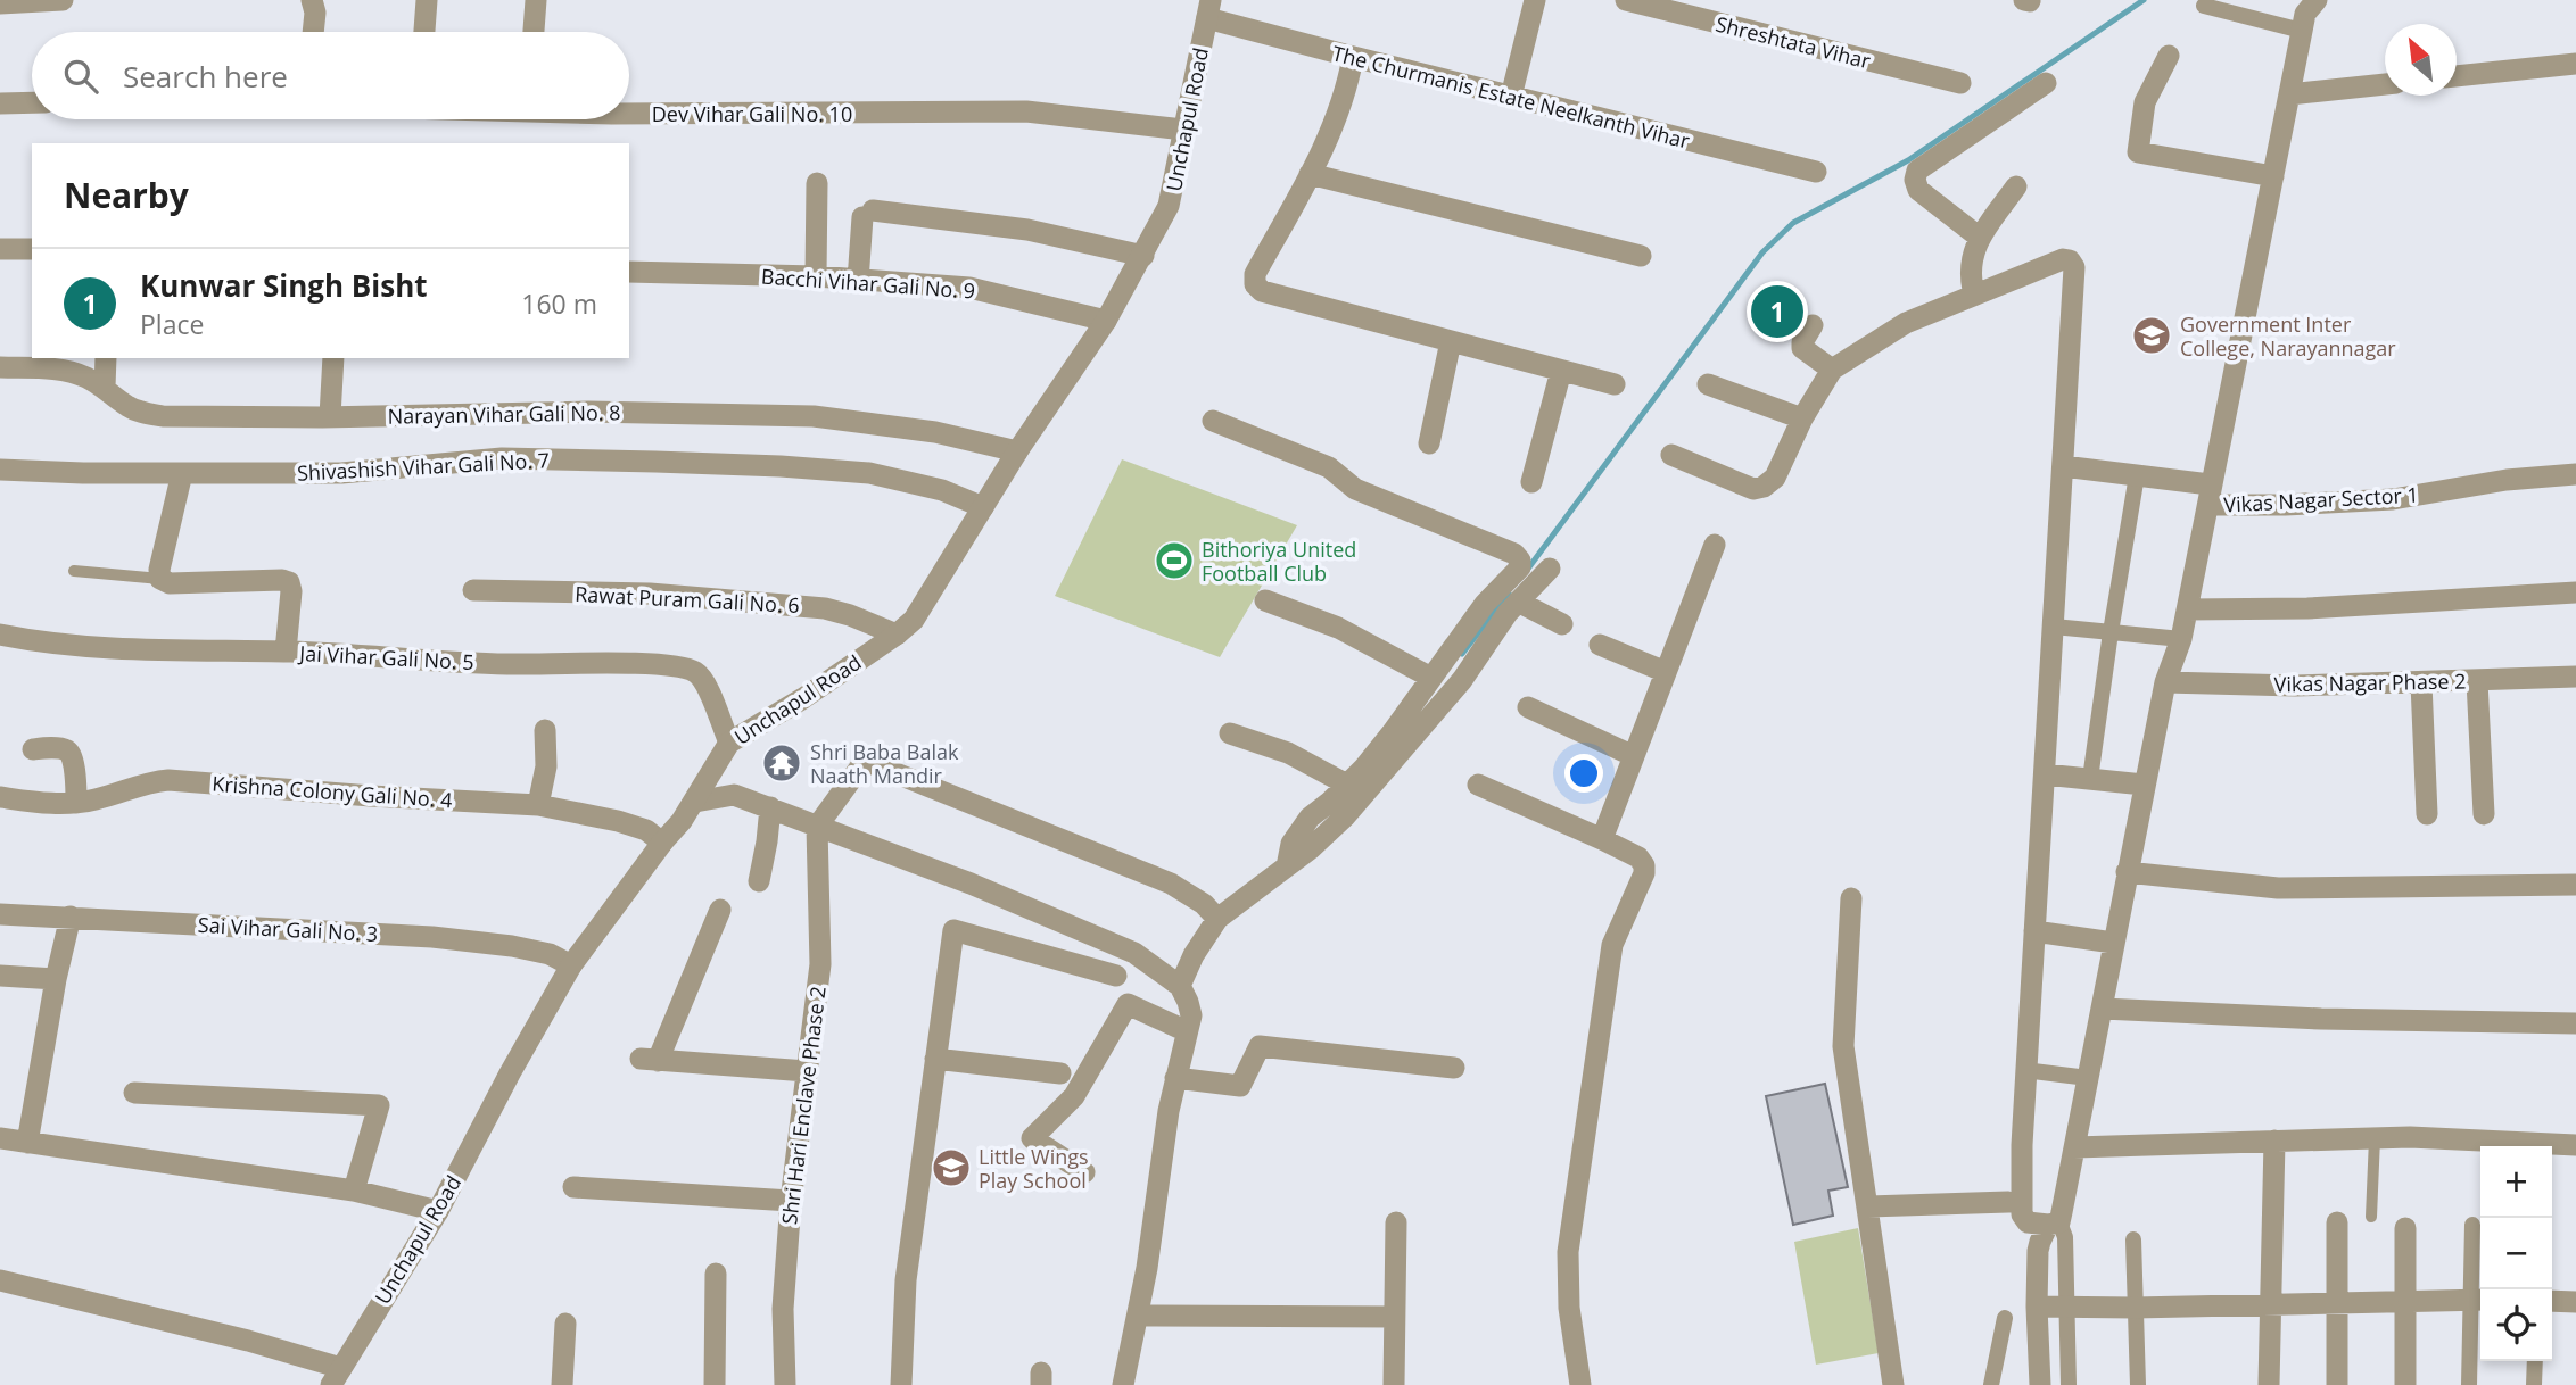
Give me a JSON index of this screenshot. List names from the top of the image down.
{
  "streets": {
    "street": [
      "Shreshtata Vihar",
      "The Churmanis Estate Neelkanth Vihar",
      "Dev Vihar Gali No. 10",
      "Unchapul Road",
      "Bacchi Vihar Gali No. 9",
      "Narayan Vihar Gali No. 8",
      "Shivashish Vihar Gali No. 7",
      "Vikas Nagar Sector 1",
      "Rawat Puram Gali No. 6",
      "Jai Vihar Gali No. 5",
      "Vikas Nagar Phase 2",
      "Krishna Colony Gali No. 4",
      "Sai Vihar Gali No. 3",
      "Shri Hari Enclave Phase 2"
    ]
  },
  "crossings": [
    ["The Churmanis Estate Neelkanth Vihar", "Unchapul Road"],
    ["Dev Vihar Gali No. 10", "Unchapul Road"],
    ["Unchapul Road", "Bacchi Vihar Gali No. 9"],
    ["Unchapul Road", "Narayan Vihar Gali No. 8"],
    ["Unchapul Road", "Shivashish Vihar Gali No. 7"],
    ["Unchapul Road", "Rawat Puram Gali No. 6"],
    ["Unchapul Road", "Jai Vihar Gali No. 5"],
    ["Unchapul Road", "Krishna Colony Gali No. 4"],
    ["Unchapul Road", "Sai Vihar Gali No. 3"]
  ],
  "places": {
    "school or university": ["Government Inter College, Narayannagar", "Little Wings Play School"],
    "sports": ["Bithoriya United Football Club"],
    "temple": ["Shri Baba Balak Naath Mandir"]
  },
  "north": "top left",
  "page": {
    "search": "Search here",
    "heading": "Nearby",
    "list": [
      {
        "mark": "1",
        "name": "Kunwar Singh Bisht",
        "note": "Place",
        "value": "160 m"
      }
    ],
    "pins": "1",
    "map_buttons": ["+", "−"]
  }
}
